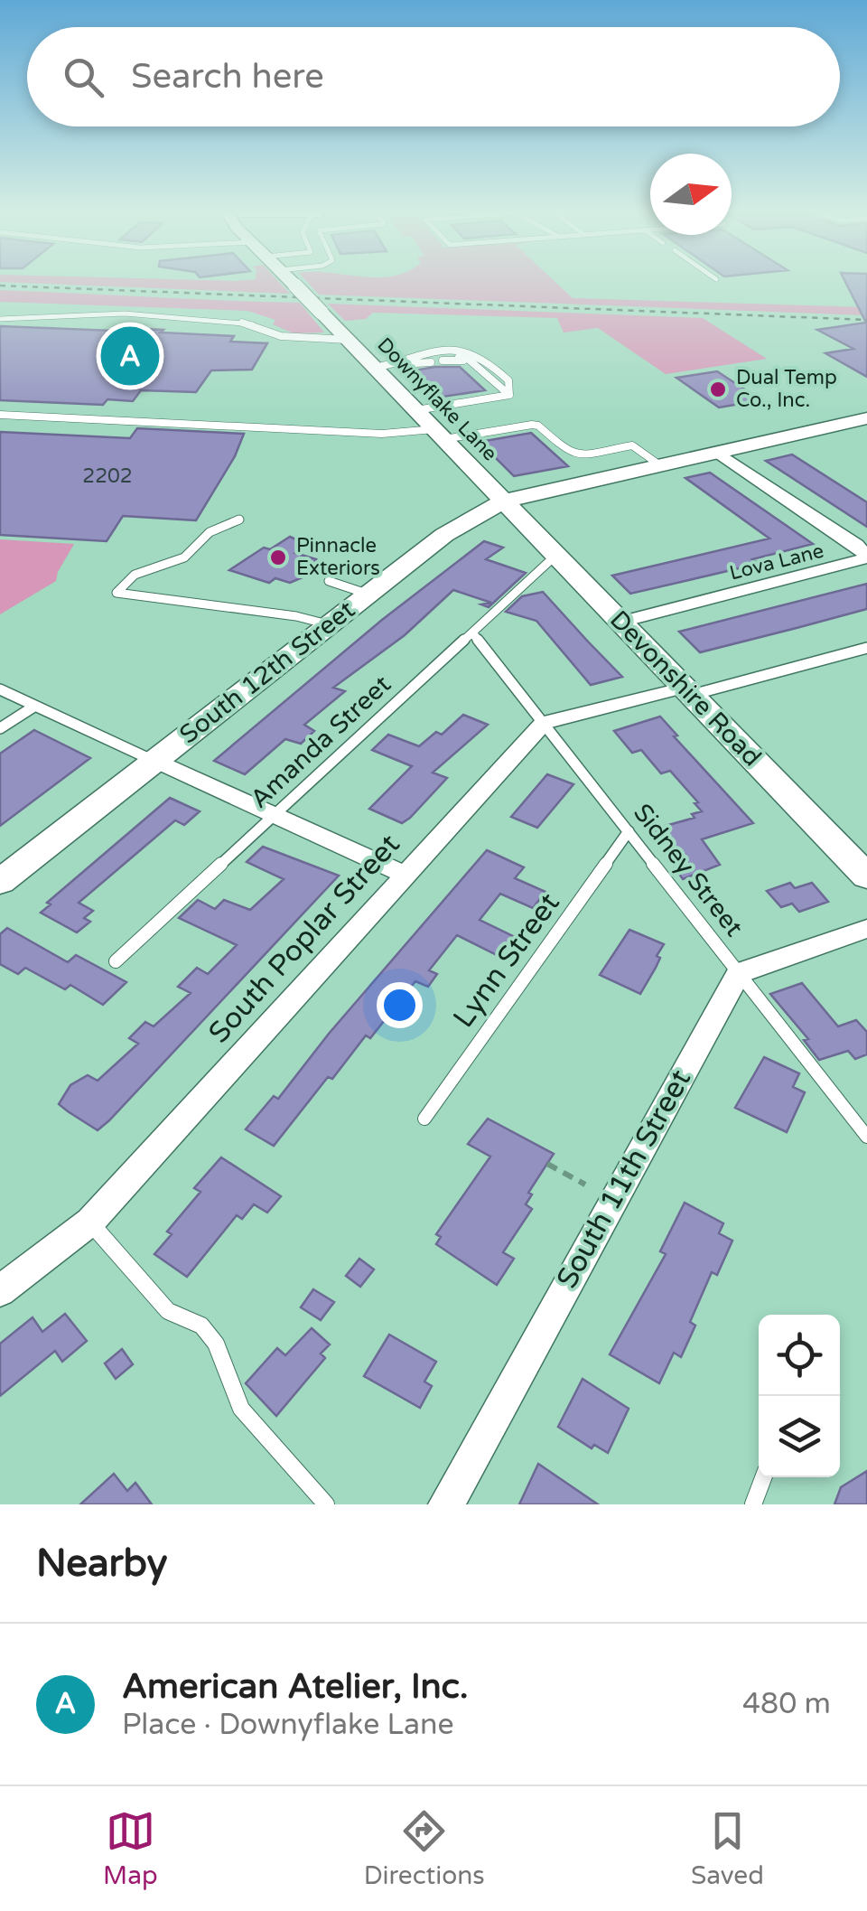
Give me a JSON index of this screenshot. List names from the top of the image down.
{
  "streets": {
    "street": [
      "Downyflake Lane",
      "Lova Lane",
      "South 12th Street",
      "Devonshire Road",
      "South Poplar Street",
      "South 11th Street"
    ],
    "lane": ["Amanda Street", "Sidney Street", "Lynn Street"]
  },
  "crossings": [
    ["Downyflake Lane", "South 12th Street"],
    ["Downyflake Lane", "Devonshire Road"],
    ["Lova Lane", "South 12th Street"],
    ["Lova Lane", "Devonshire Road"],
    ["South 12th Street", "Devonshire Road"],
    ["Devonshire Road", "Amanda Street"],
    ["Amanda Street", "Sidney Street"],
    ["Sidney Street", "South Poplar Street"],
    ["Sidney Street", "Lynn Street"],
    ["Sidney Street", "South 11th Street"]
  ],
  "places": ["Dual Temp Co., Inc.", "Pinnacle Exteriors"],
  "house_numbers": ["2202"],
  "north": "right",
  "page": {
    "search": "Search here",
    "pins": "A",
    "heading": "Nearby",
    "list": [
      {
        "mark": "A",
        "name": "American Atelier, Inc.",
        "note": "Place · Downyflake Lane",
        "value": "480 m"
      }
    ],
    "nav": ["Map", "Directions", "Saved"]
  }
}
